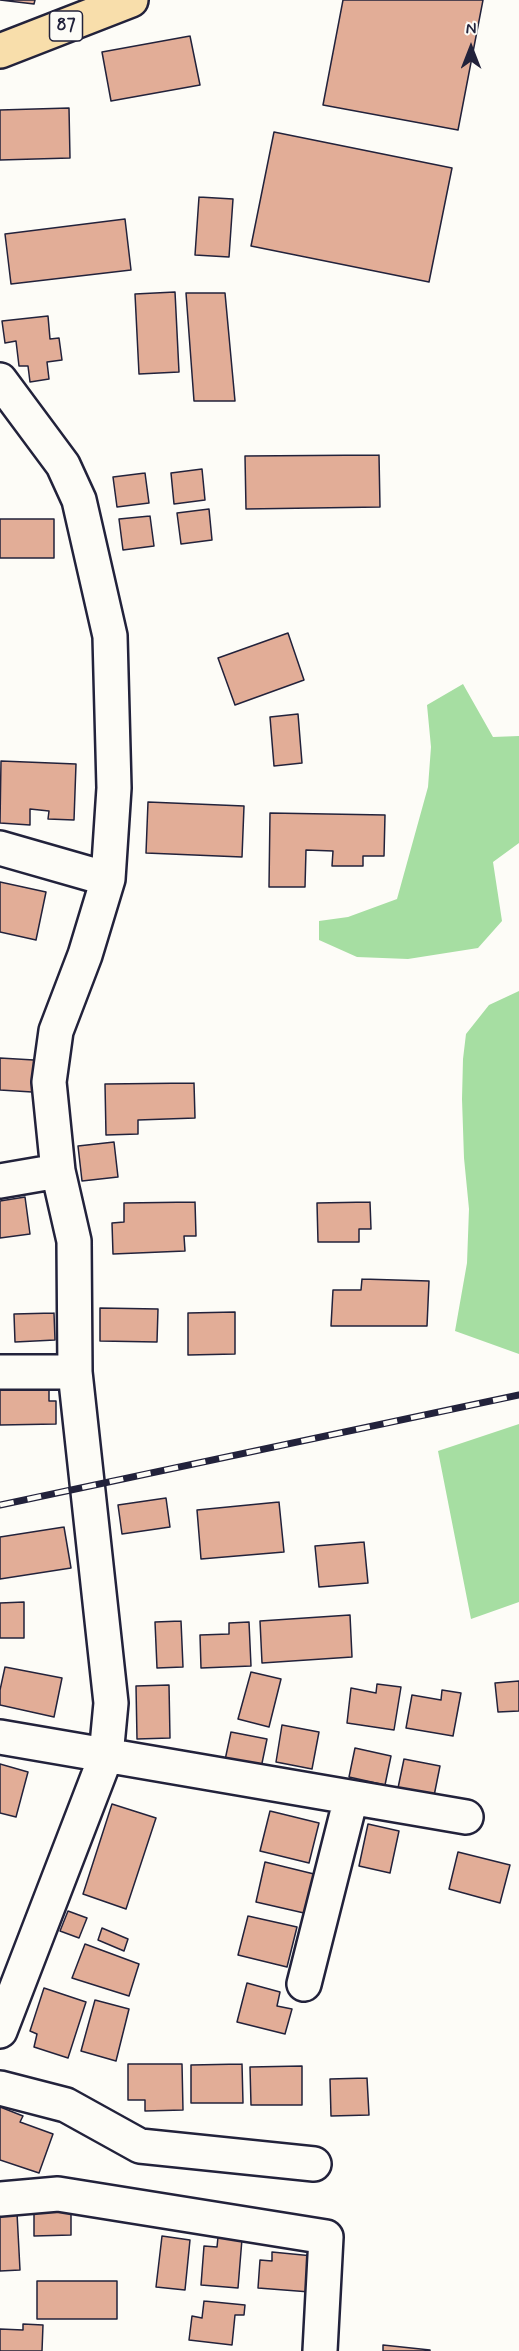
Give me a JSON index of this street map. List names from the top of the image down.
{
  "streets": {
    "main road": ["87"]
  },
  "north": "top"
}
